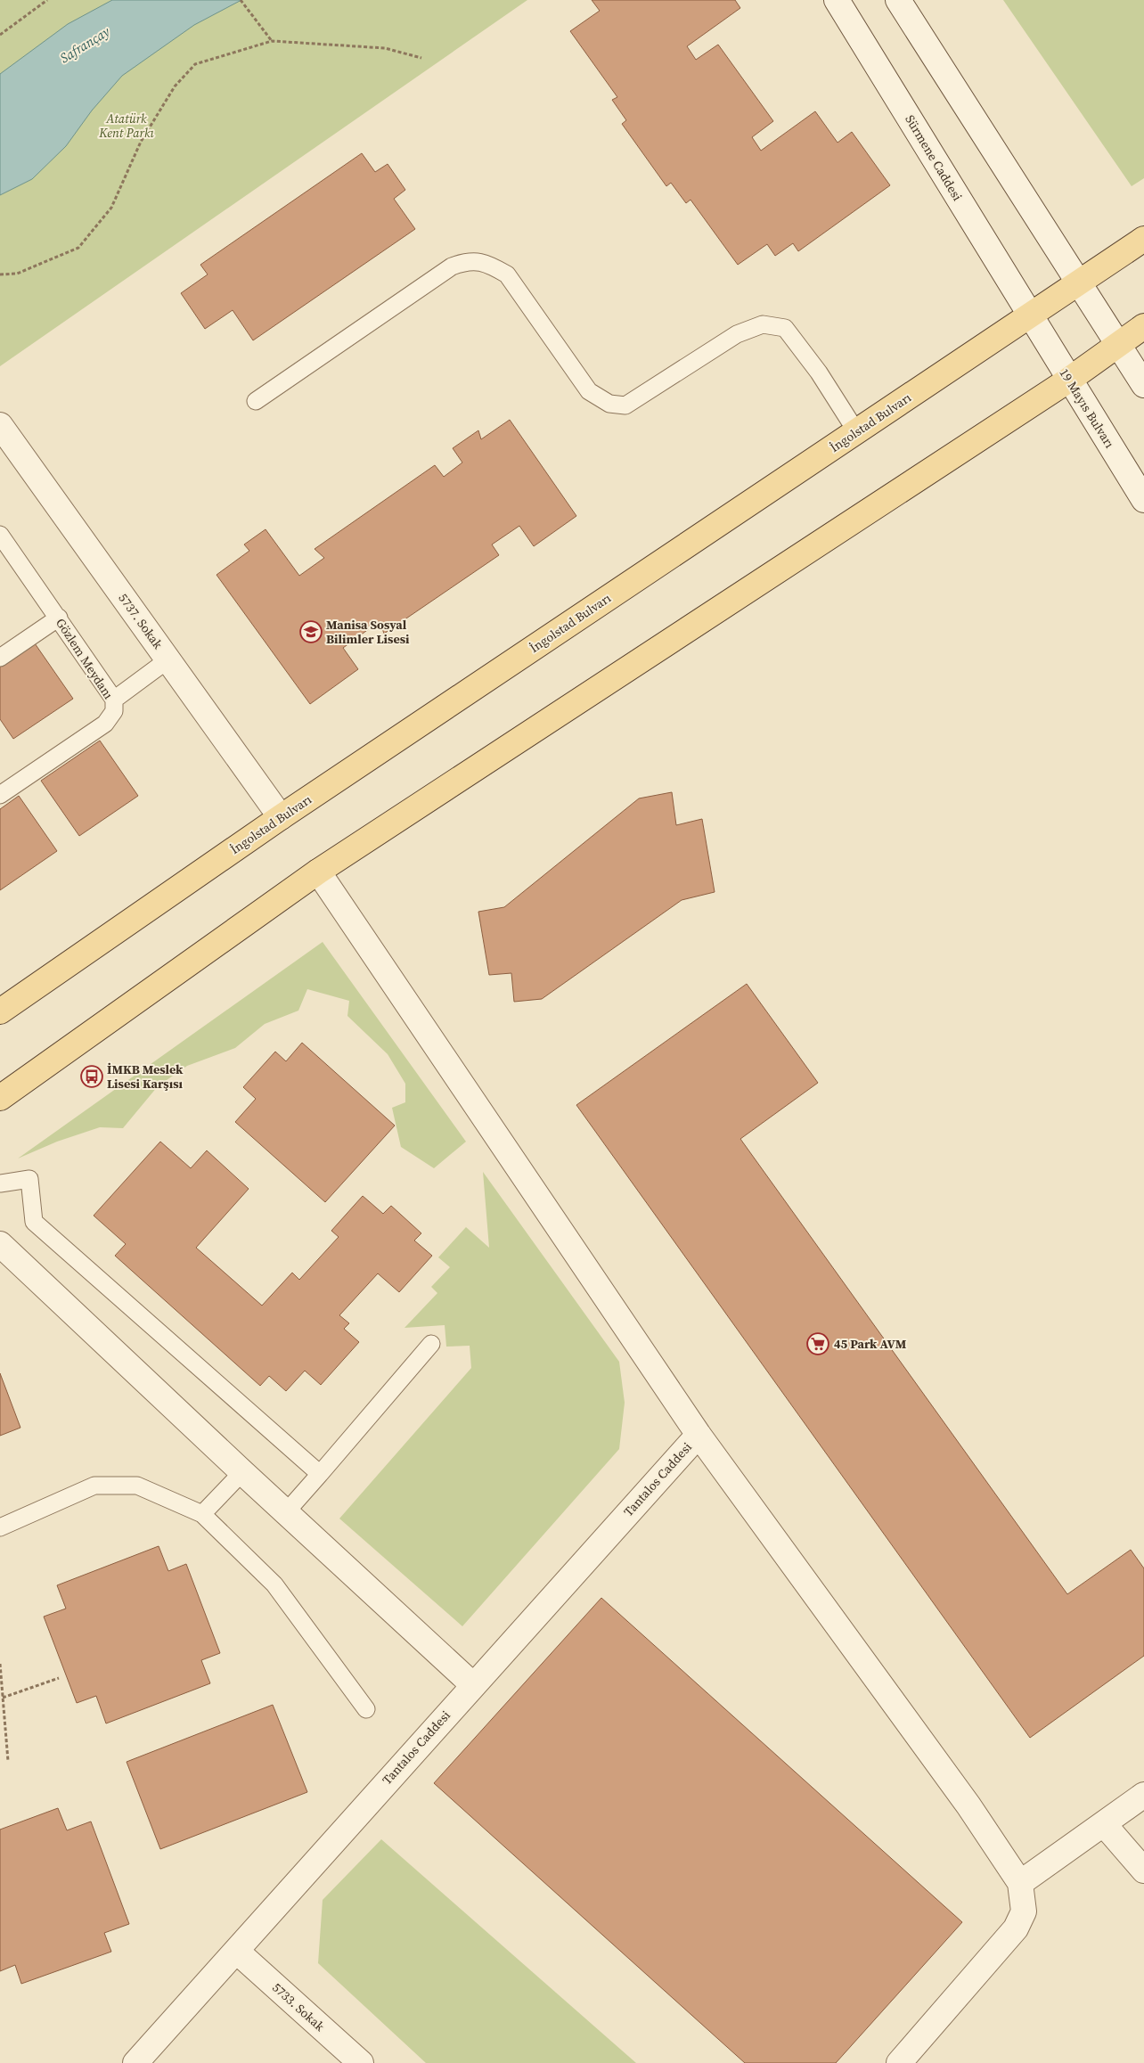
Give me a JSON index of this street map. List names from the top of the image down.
{
  "streets": {
    "main road": ["İngolstad Bulvarı"],
    "street": [
      "Sürmene Caddesi",
      "19 Mayıs Bulvarı",
      "5737. Sokak",
      "Tantalos Caddesi",
      "5733. Sokak"
    ],
    "lane": ["Gözlem Meydanı"]
  },
  "crossings": [
    ["Sürmene Caddesi", "19 Mayıs Bulvarı"],
    ["Sürmene Caddesi", "İngolstad Bulvarı"],
    ["19 Mayıs Bulvarı", "İngolstad Bulvarı"],
    ["İngolstad Bulvarı", "5737. Sokak"],
    ["Tantalos Caddesi", "5733. Sokak"]
  ],
  "water": ["Safrançay"],
  "parks": ["Atatürk Kent Parkı"],
  "places": {
    "school or university": ["Manisa Sosyal Bilimler Lisesi"],
    "bus stop": ["İMKB Meslek Lisesi Karşısı"],
    "supermarket": ["45 Park AVM"]
  }
}
